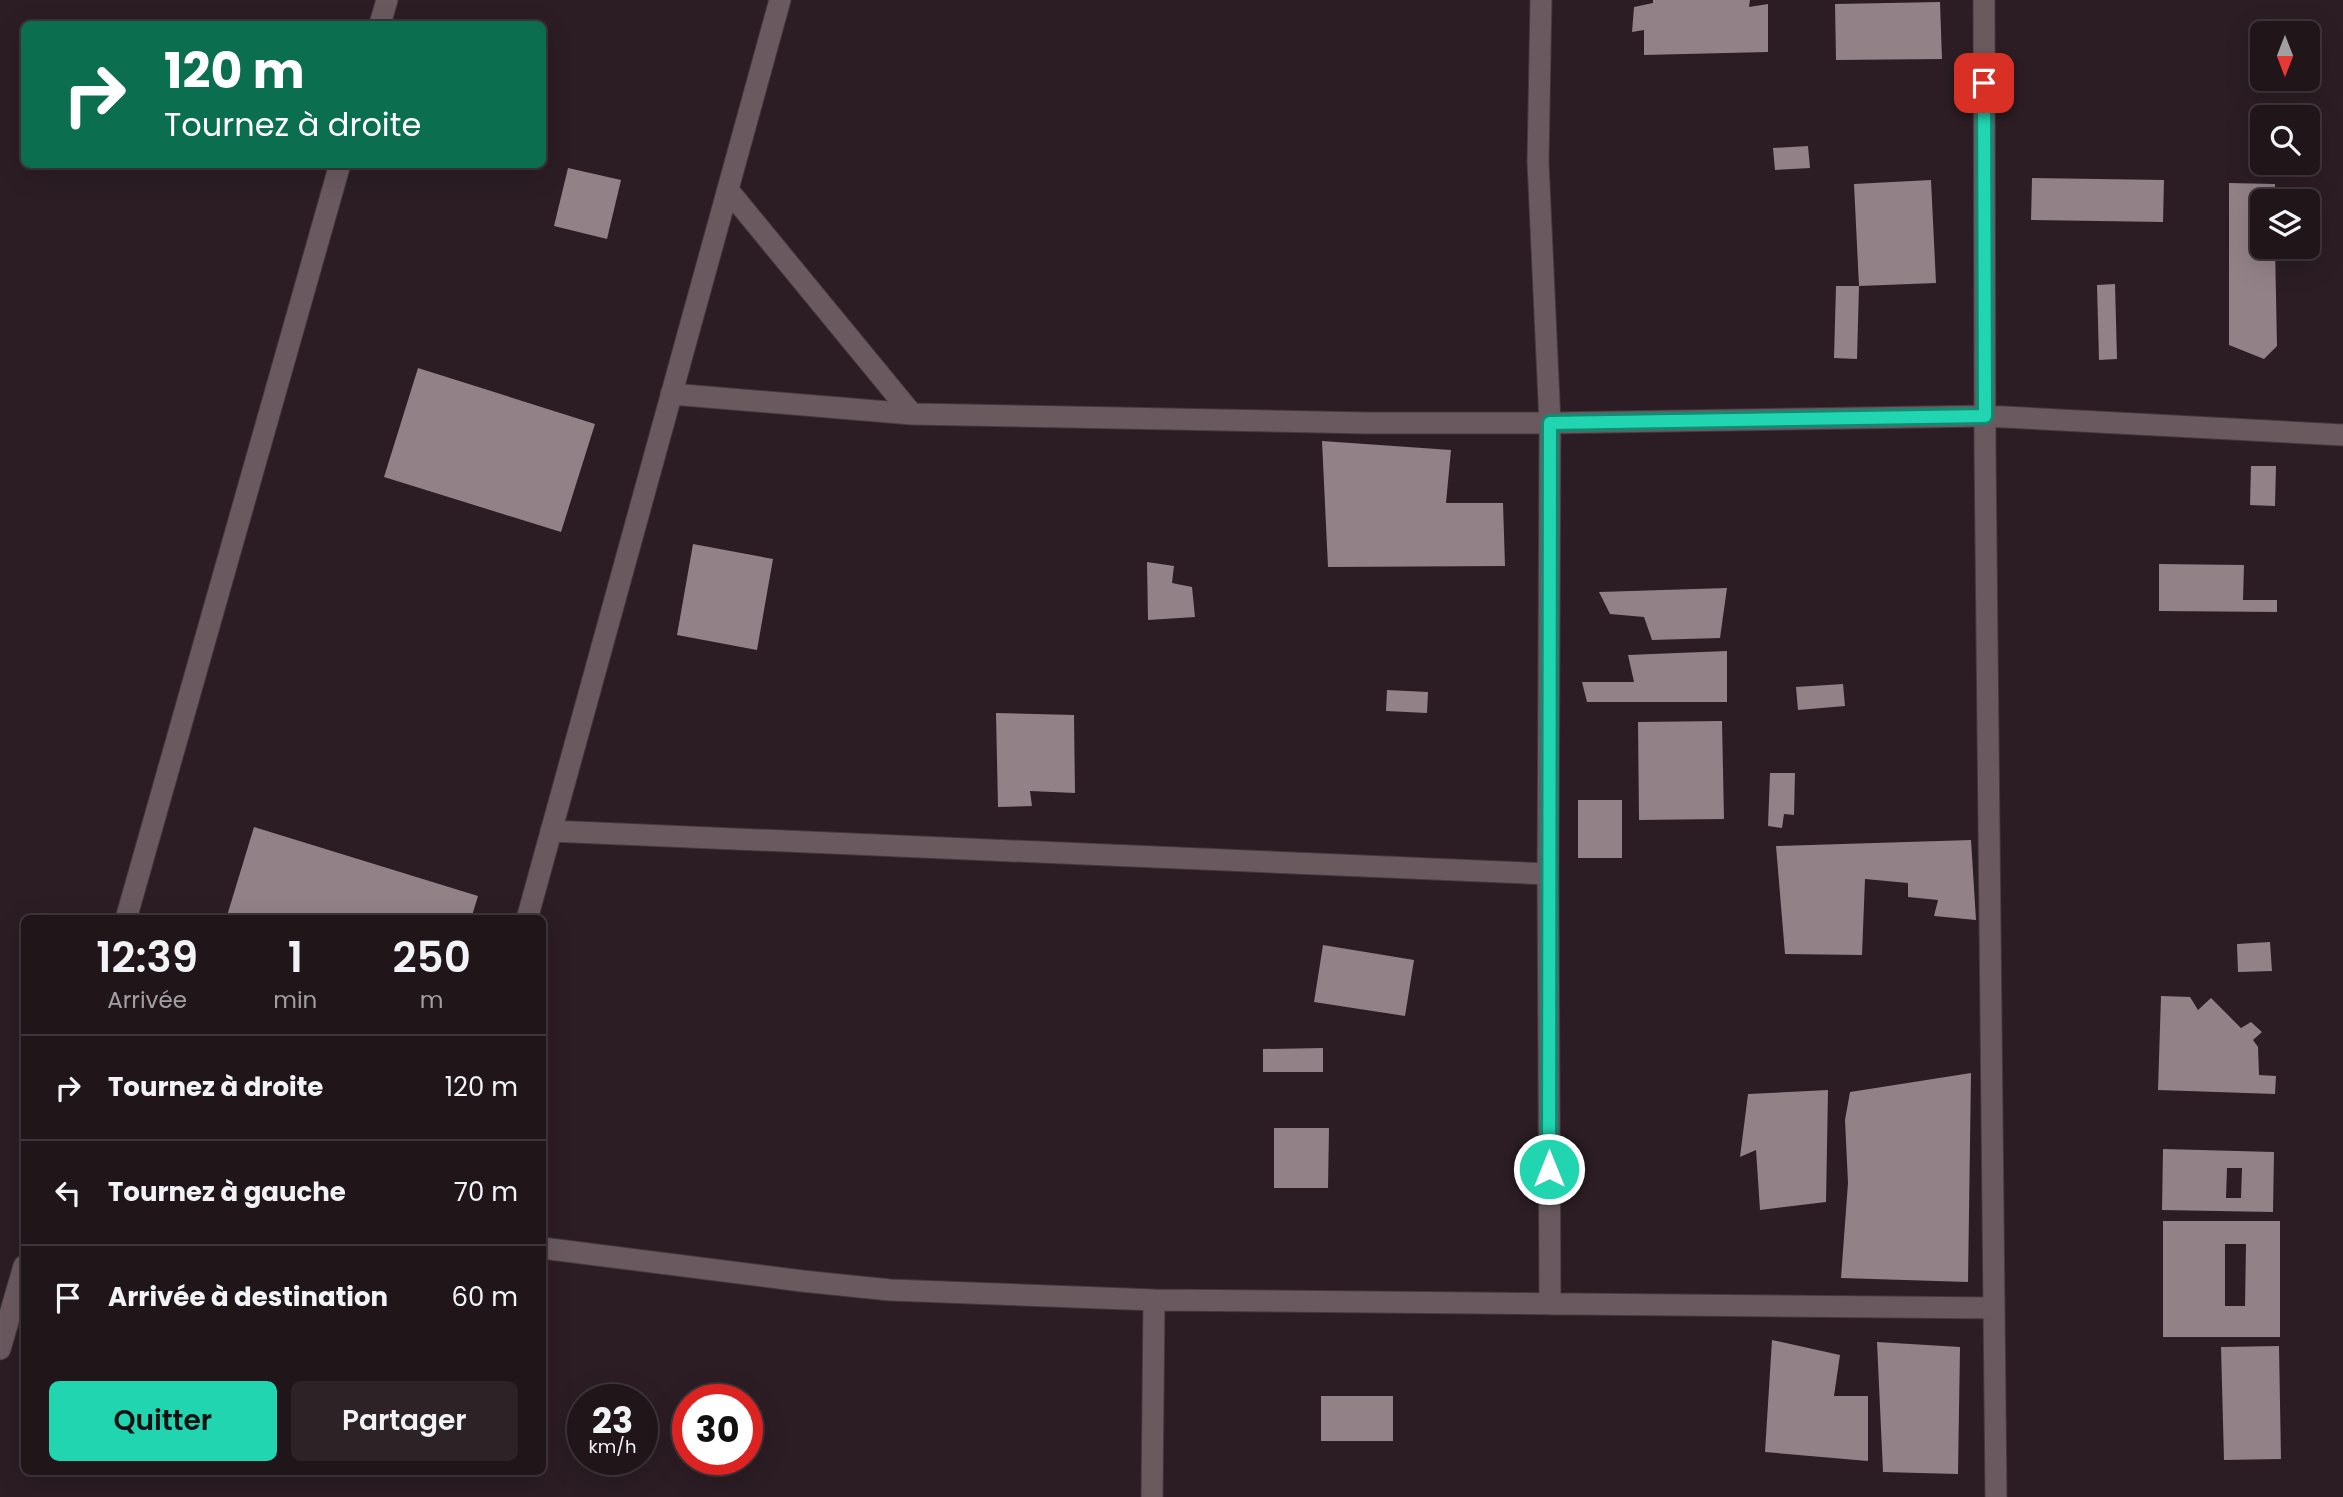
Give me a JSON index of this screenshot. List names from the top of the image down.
{
  "north": "bottom",
  "page": {
    "turn": ["120 m", "Tournez à droite"],
    "eta": [
      "12:39",
      "Arrivée",
      "1",
      "min",
      "250",
      "m"
    ],
    "list": [
      {
        "name": "Tournez à droite",
        "value": "120 m"
      },
      {
        "name": "Tournez à gauche",
        "value": "70 m"
      },
      {
        "name": "Arrivée à destination",
        "value": "60 m"
      }
    ],
    "buttons": ["Quitter", "Partager"],
    "speed": "23 km/h",
    "limit": "30"
  }
}
